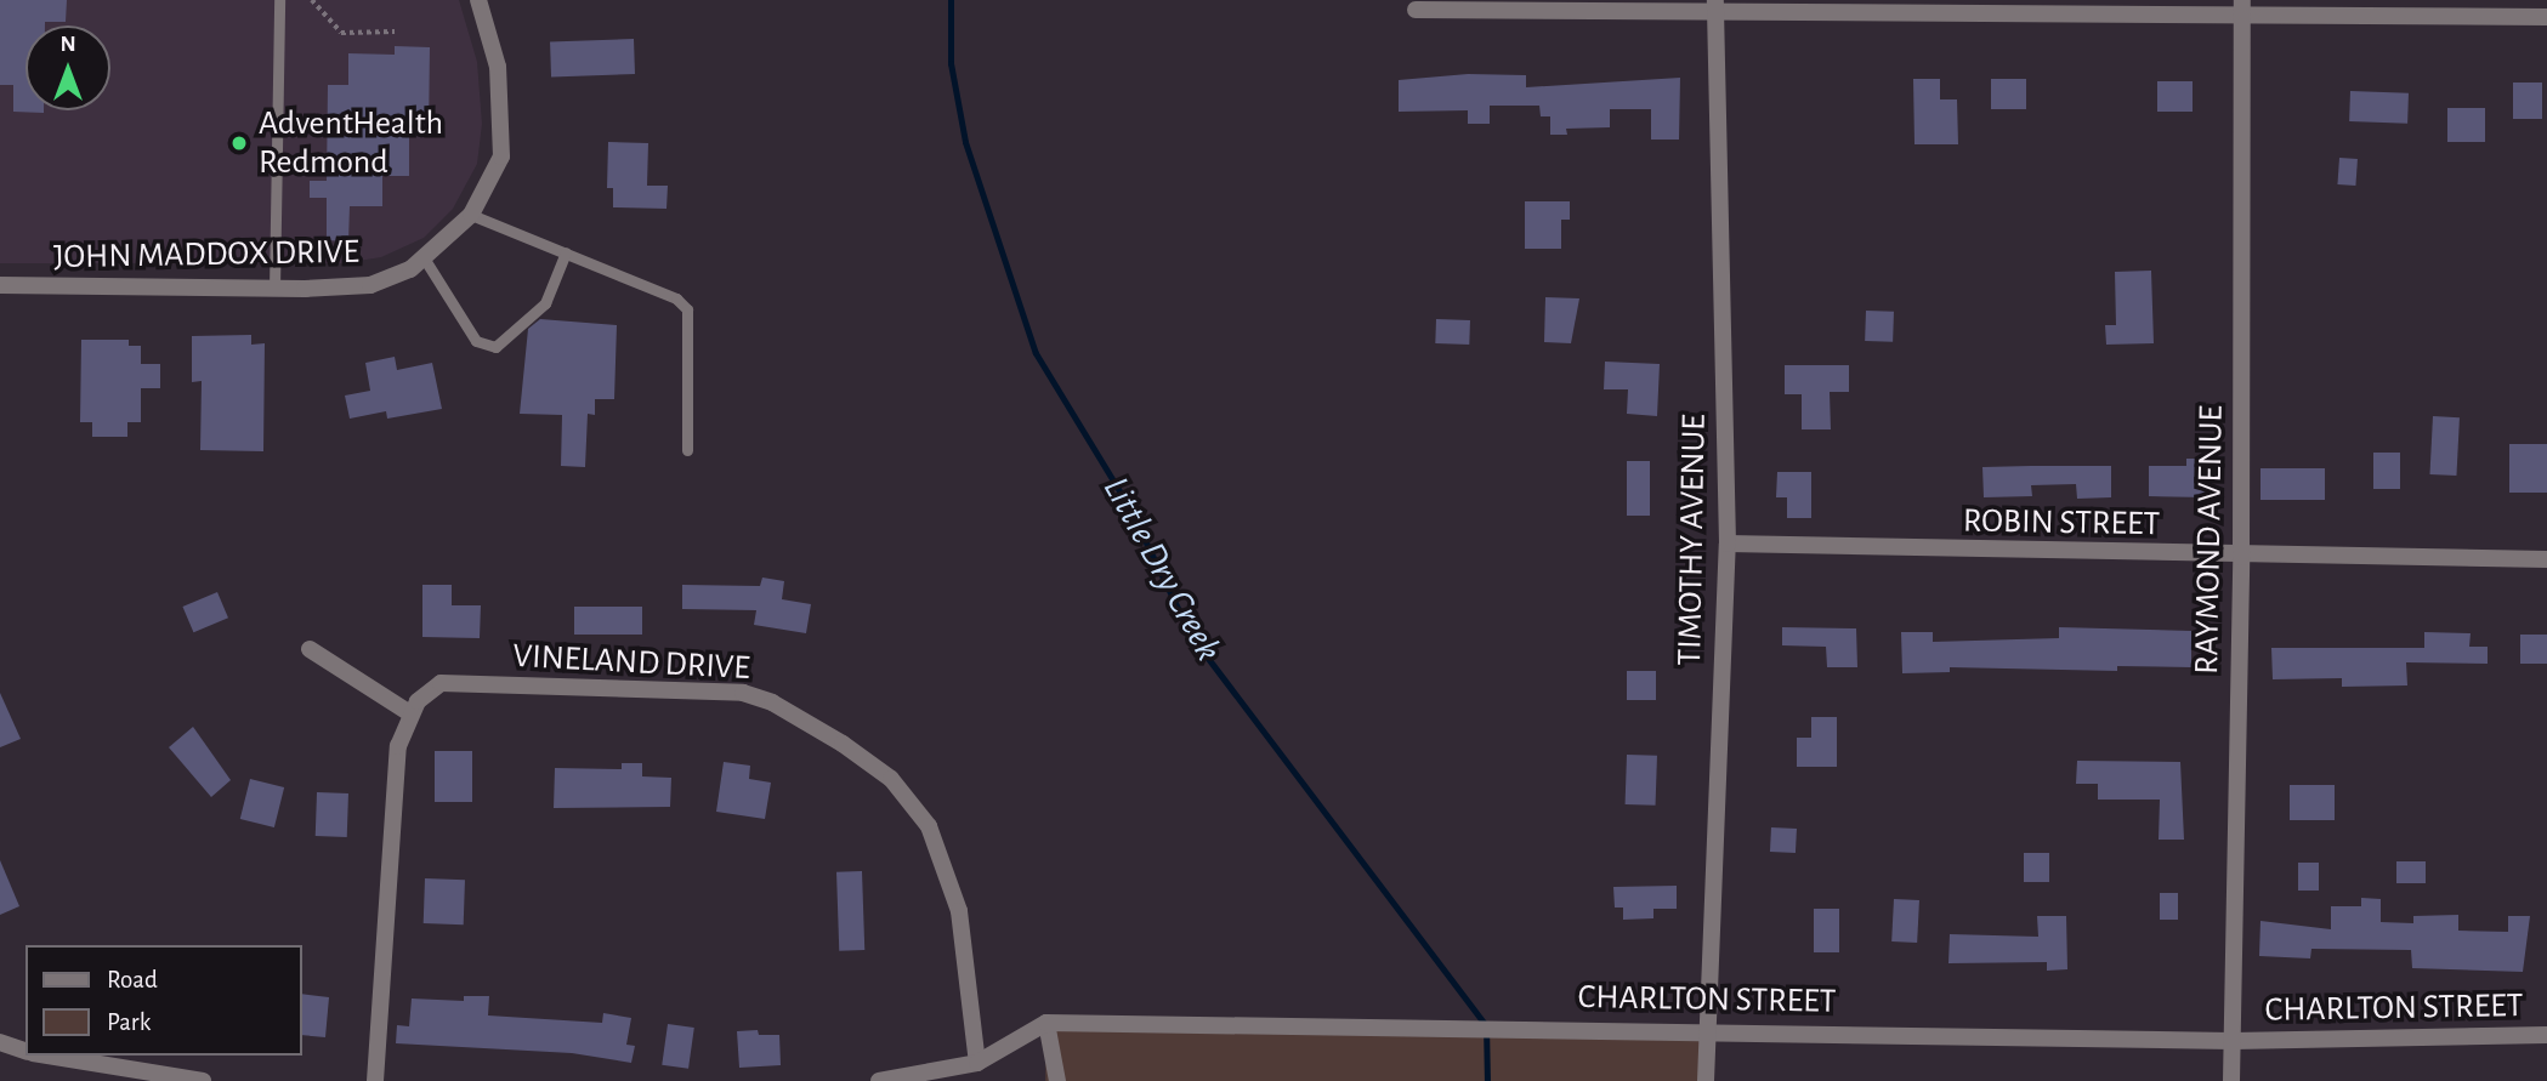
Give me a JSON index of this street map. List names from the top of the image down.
{
  "streets": {
    "street": [
      "JOHN MADDOX DRIVE",
      "ROBIN STREET",
      "TIMOTHY AVENUE",
      "RAYMOND AVENUE",
      "VINELAND DRIVE",
      "CHARLTON STREET"
    ]
  },
  "crossings": [
    ["ROBIN STREET", "TIMOTHY AVENUE"],
    ["ROBIN STREET", "RAYMOND AVENUE"],
    ["TIMOTHY AVENUE", "CHARLTON STREET"],
    ["RAYMOND AVENUE", "CHARLTON STREET"]
  ],
  "water": ["Little Dry Creek"],
  "places": ["AdventHealth Redmond"],
  "legend": ["Road", "Park"],
  "north": "top"
}
